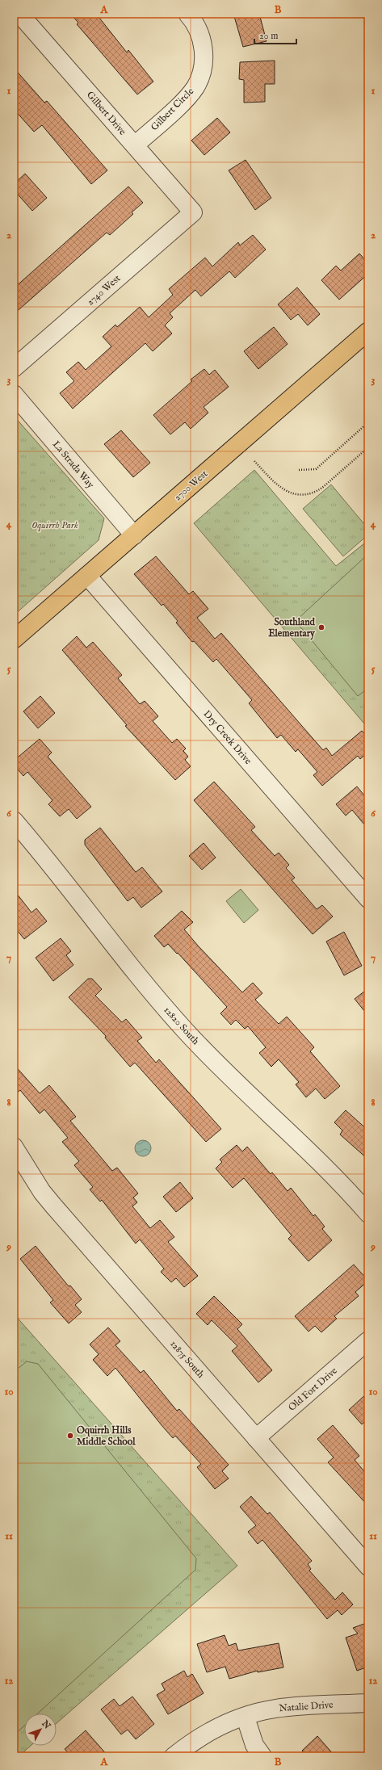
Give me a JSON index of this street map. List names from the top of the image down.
{
  "streets": {
    "main road": ["2700 West"],
    "street": [
      "Gilbert Circle",
      "Gilbert Drive",
      "2740 West",
      "La Strada Way",
      "Dry Creek Drive",
      "12820 South",
      "12875 South",
      "Old Fort Drive",
      "Natalie Drive"
    ]
  },
  "crossings": [
    ["Gilbert Circle", "Gilbert Drive"],
    ["Gilbert Drive", "2740 West"],
    ["La Strada Way", "2700 West"],
    ["2700 West", "Dry Creek Drive"],
    ["12875 South", "Old Fort Drive"]
  ],
  "parks": ["Oquirrh Park"],
  "places": ["Southland Elementary", "Oquirrh Hills Middle School"],
  "scale_bar": "20 m",
  "north": "top right",
  "grid": {
    "columns": ["A", "B"],
    "rows": [
      "1",
      "2",
      "3",
      "4",
      "5",
      "6",
      "7",
      "8",
      "9",
      "10",
      "11",
      "12"
    ]
  }
}
